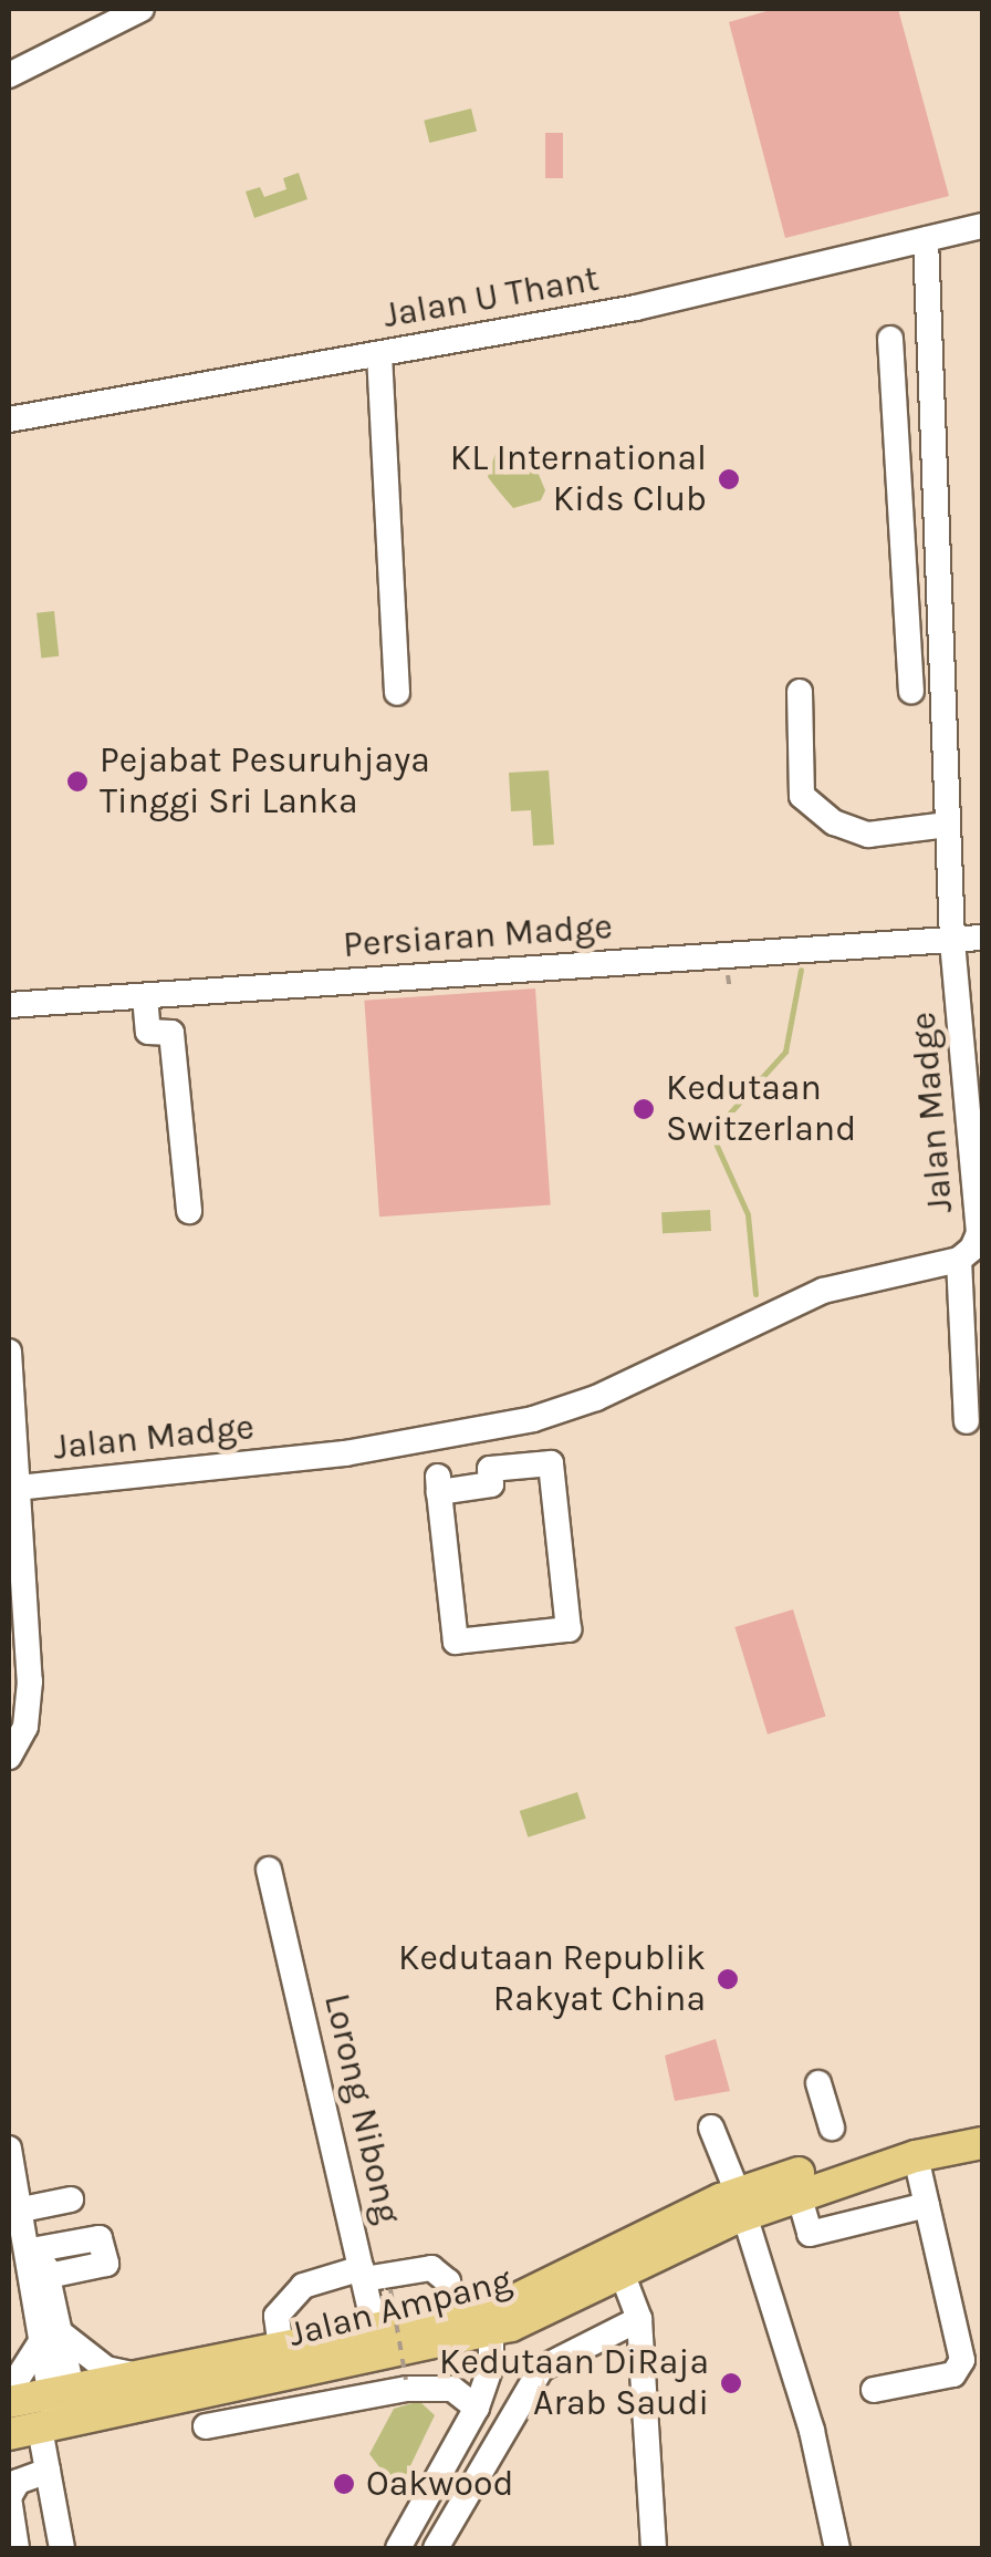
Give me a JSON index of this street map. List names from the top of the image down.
{
  "streets": {
    "main road": ["Jalan Ampang"],
    "street": [
      "Jalan U Thant",
      "Persiaran Madge",
      "Jalan Madge",
      "Lorong Nibong"
    ]
  },
  "crossings": [
    ["Jalan U Thant", "Jalan Madge"],
    ["Persiaran Madge", "Jalan Madge"],
    ["Lorong Nibong", "Jalan Ampang"]
  ],
  "places": [
    "KL International Kids Club",
    "Pejabat Pesuruhjaya Tinggi Sri Lanka",
    "Kedutaan Switzerland",
    "Kedutaan Republik Rakyat China",
    "Kedutaan DiRaja Arab Saudi",
    "Oakwood"
  ]
}
